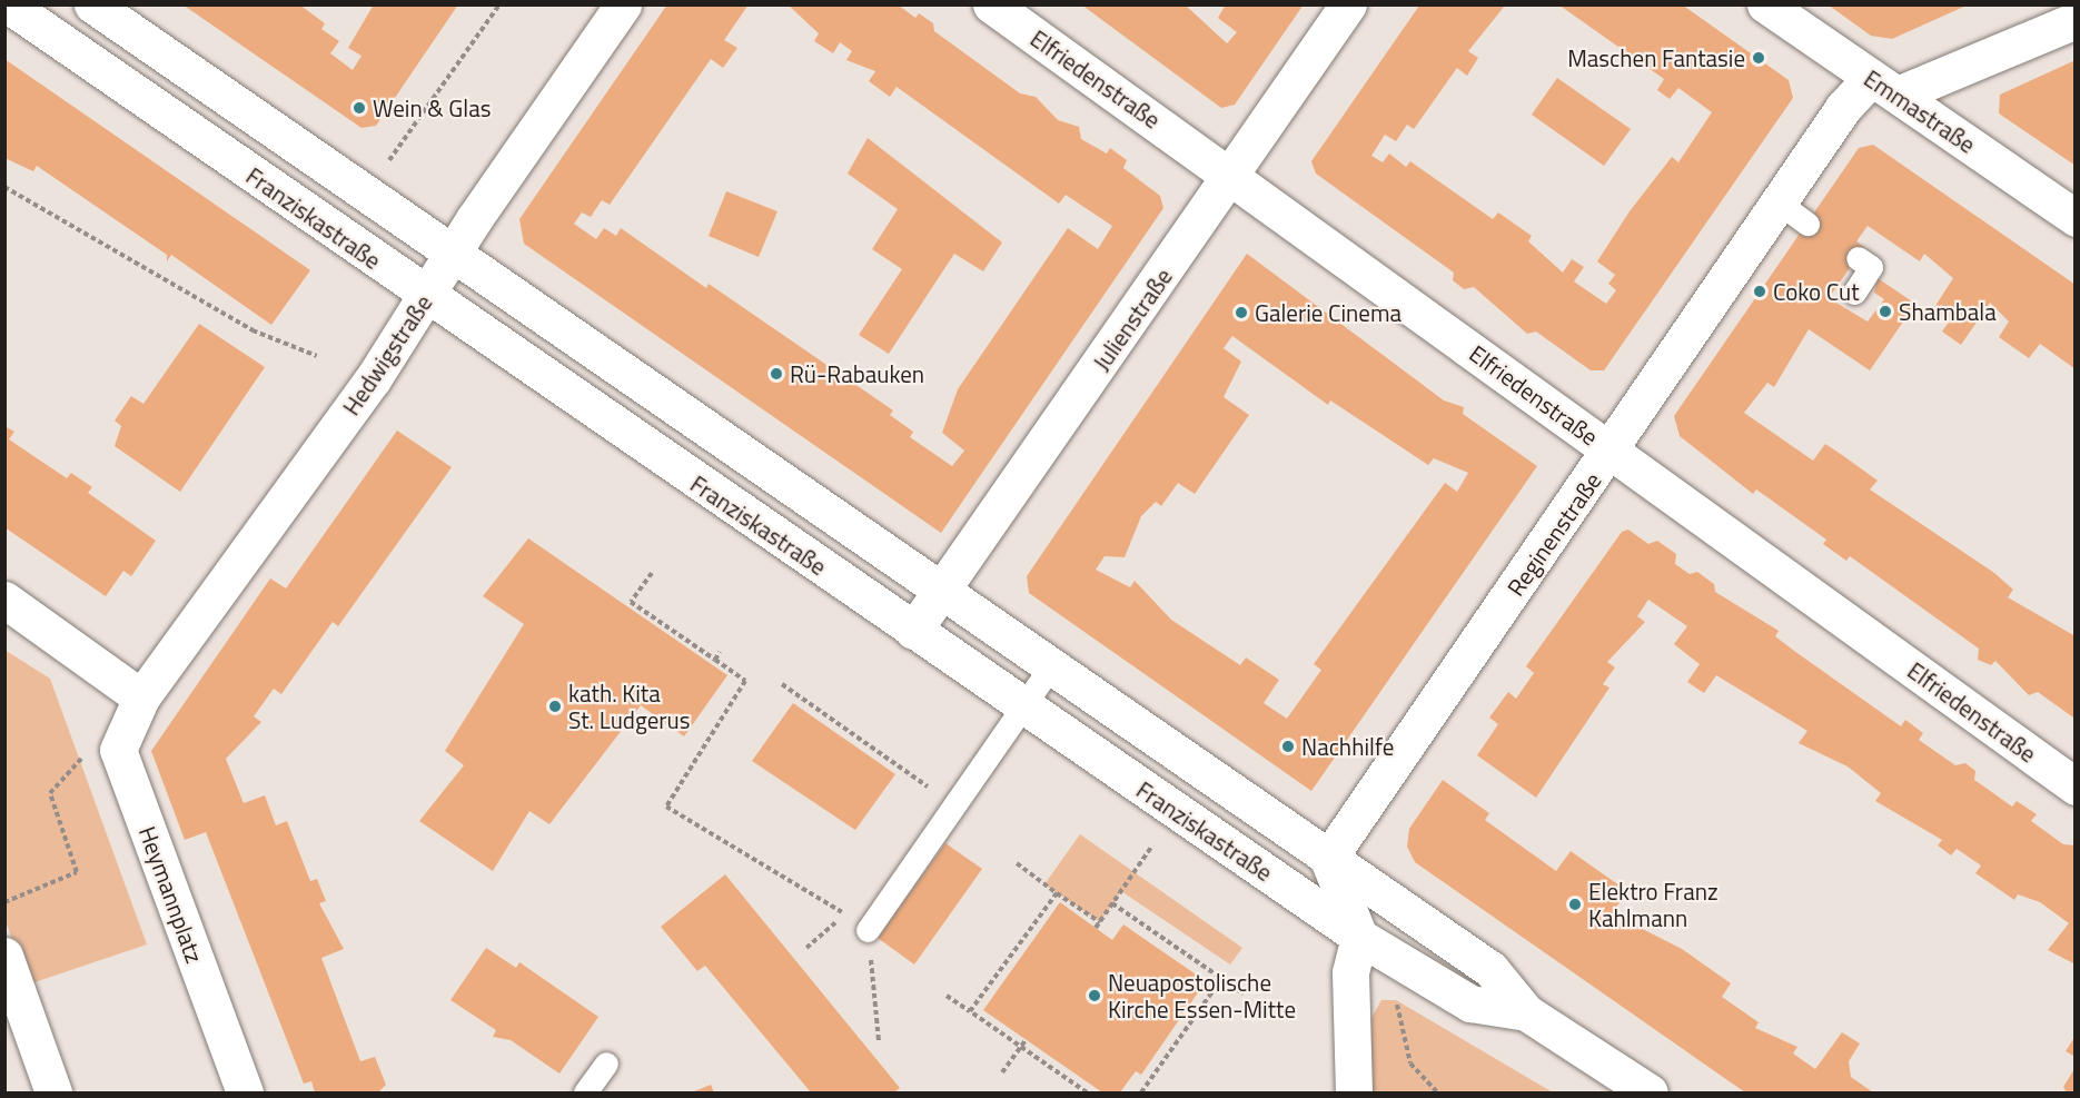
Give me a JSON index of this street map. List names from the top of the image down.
{
  "streets": {
    "street": [
      "Elfriedenstraße",
      "Emmastraße",
      "Franziskastraße",
      "Julienstraße",
      "Hedwigstraße",
      "Reginenstraße",
      "Heymannplatz"
    ]
  },
  "crossings": [
    ["Elfriedenstraße", "Julienstraße"],
    ["Elfriedenstraße", "Reginenstraße"],
    ["Emmastraße", "Reginenstraße"],
    ["Franziskastraße", "Julienstraße"],
    ["Franziskastraße", "Hedwigstraße"],
    ["Franziskastraße", "Reginenstraße"],
    ["Hedwigstraße", "Heymannplatz"]
  ],
  "places": [
    "Maschen Fantasie",
    "Wein & Glas",
    "Coko Cut",
    "Shambala",
    "Galerie Cinema",
    "Rü-Rabauken",
    "kath. Kita St. Ludgerus",
    "Nachhilfe",
    "Elektro Franz Kahlmann",
    "Neuapostolische Kirche Essen-Mitte"
  ]
}
